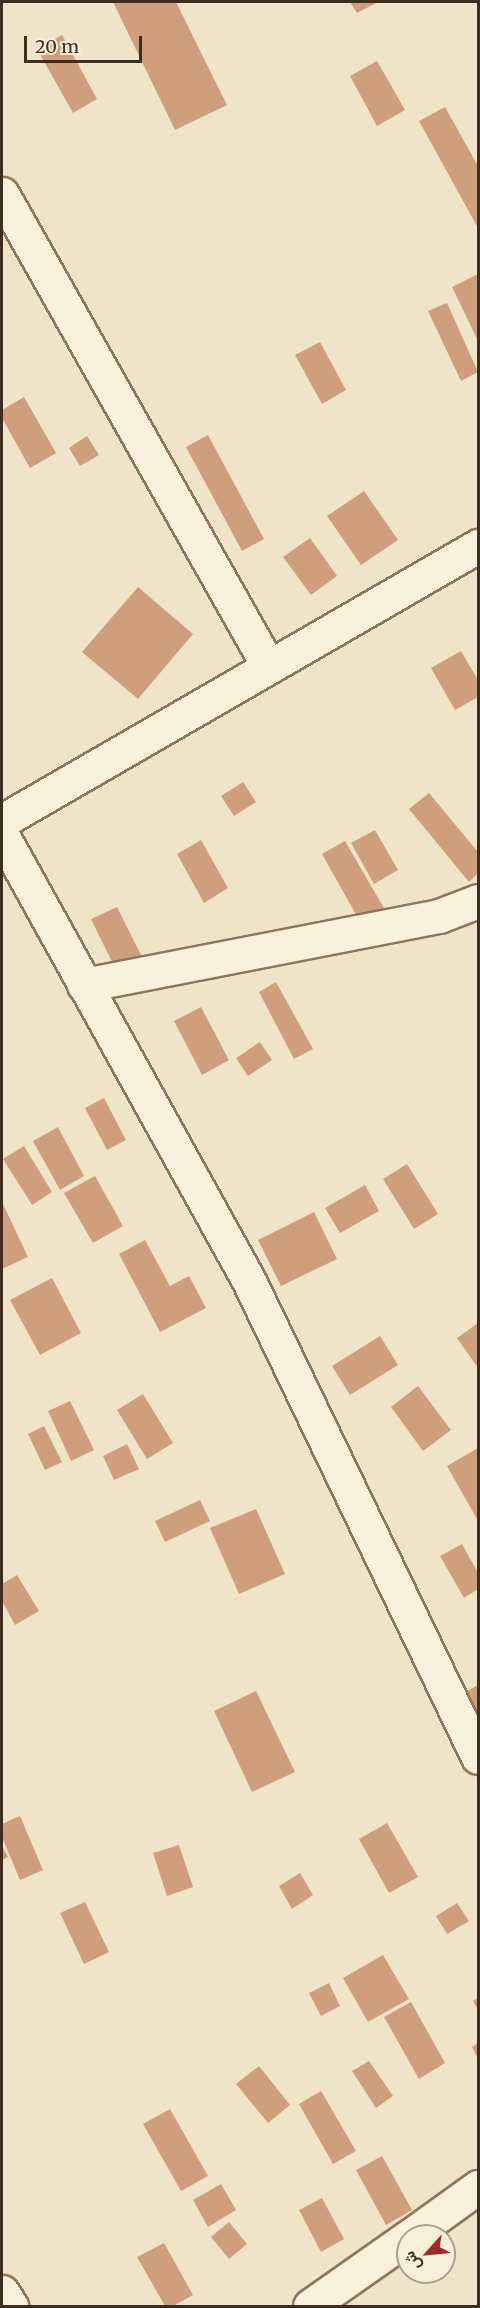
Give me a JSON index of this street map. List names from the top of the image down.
{
  "scale_bar": "20 m",
  "north": "bottom left"
}
